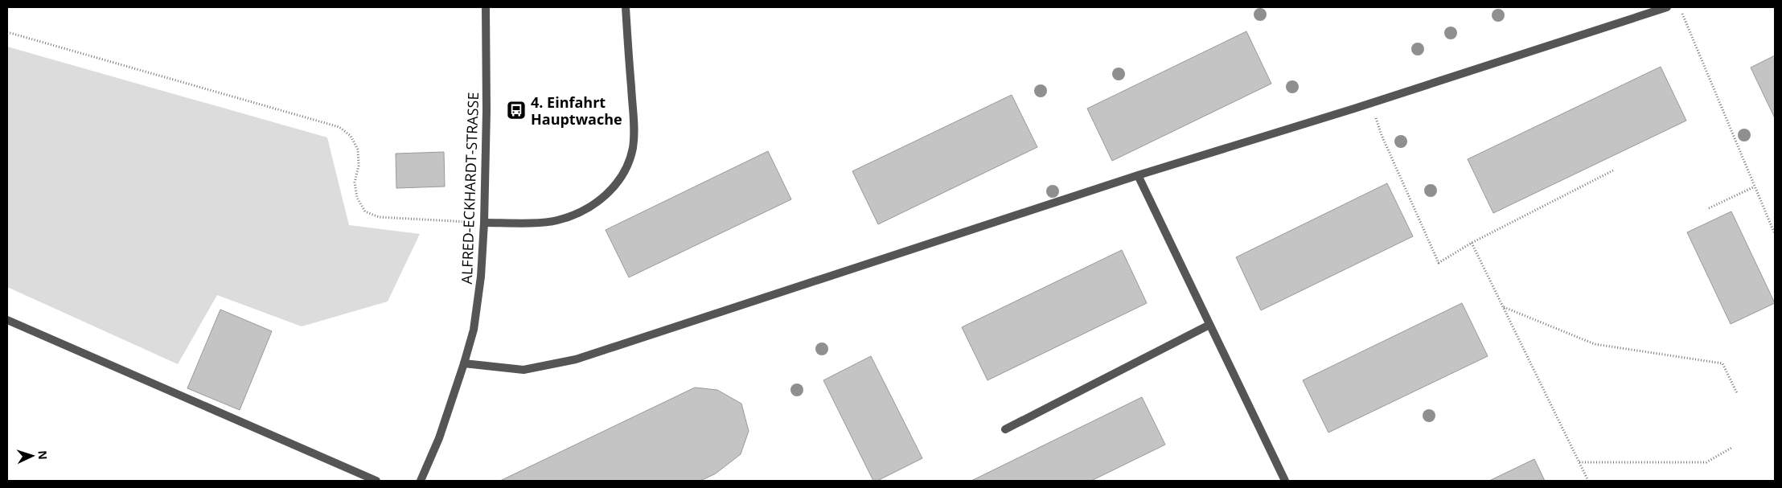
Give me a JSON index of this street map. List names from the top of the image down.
{
  "streets": {
    "street": ["ALFRED-ECKHARDT-STRASSE"]
  },
  "places": {
    "bus stop": ["4. Einfahrt Hauptwache"]
  },
  "north": "right"
}
